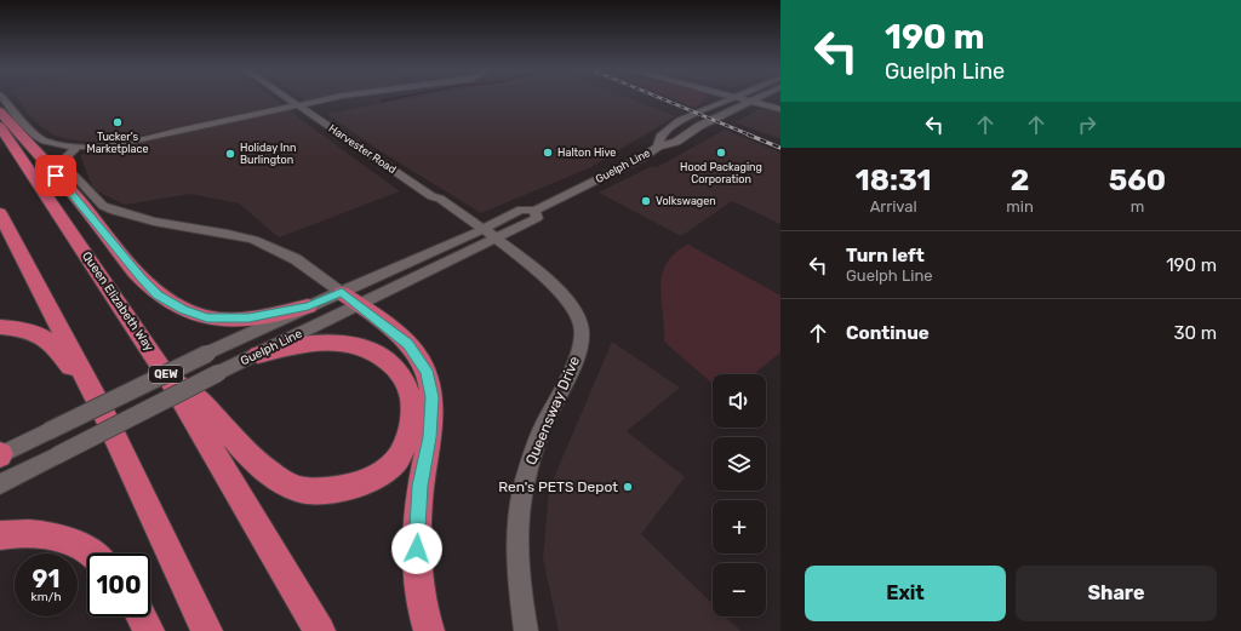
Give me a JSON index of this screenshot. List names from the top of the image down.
{
  "streets": {
    "highway": ["Queen Elizabeth Way", "QEW"],
    "main road": ["Harvester Road", "Guelph Line", "Queensway Drive"]
  },
  "crossings": [
    ["Harvester Road", "Guelph Line"],
    ["Harvester Road", "Queensway Drive"],
    ["Guelph Line", "Queensway Drive"]
  ],
  "places": [
    "Tucker's Marketplace",
    "Halton Hive",
    "Hood Packaging Corporation",
    "Holiday Inn Burlington",
    "Volkswagen",
    "Ren's PETS Depot"
  ],
  "page": {
    "turn": ["190 m", "Guelph Line"],
    "eta": [
      "18:31",
      "Arrival",
      "2",
      "min",
      "560",
      "m"
    ],
    "list": [
      {
        "name": "Turn left",
        "note": "Guelph Line",
        "value": "190 m"
      },
      {
        "name": "Continue",
        "value": "30 m"
      }
    ],
    "map_buttons": ["+", "−"],
    "speed": "91 km/h",
    "limit": "100",
    "buttons": ["Exit", "Share"]
  }
}
